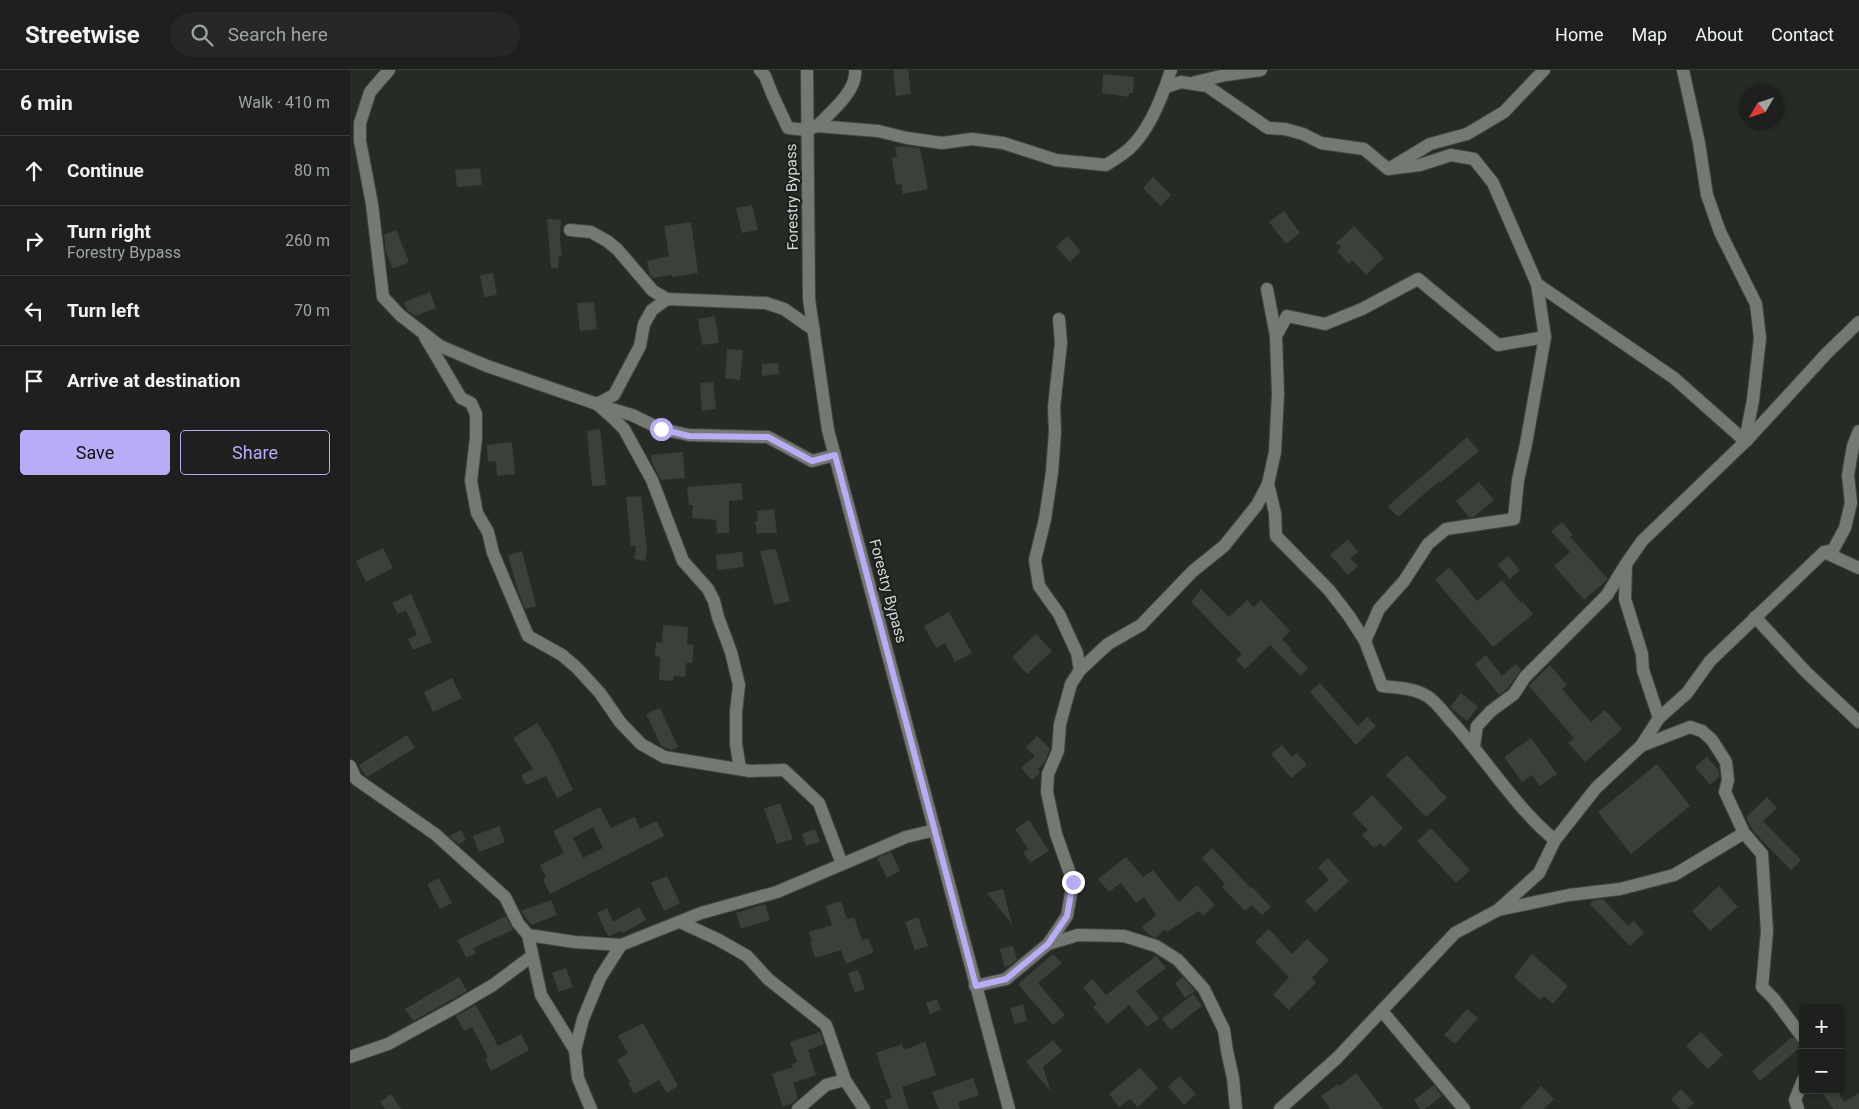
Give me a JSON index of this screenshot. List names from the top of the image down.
{
  "streets": {
    "street": ["Forestry Bypass"]
  },
  "north": "bottom left",
  "page": {
    "header": "Streetwise",
    "search": "Search here",
    "nav": [
      "Home",
      "Map",
      "About",
      "Contact"
    ],
    "heading": ["6 min", "Walk · 410 m"],
    "list": [
      ["Continue", "80 m"],
      ["Turn right", "Forestry Bypass", "260 m"],
      ["Turn left", "70 m"],
      "Arrive at destination"
    ],
    "buttons": ["Save", "Share"],
    "map_buttons": ["+", "−"]
  }
}
